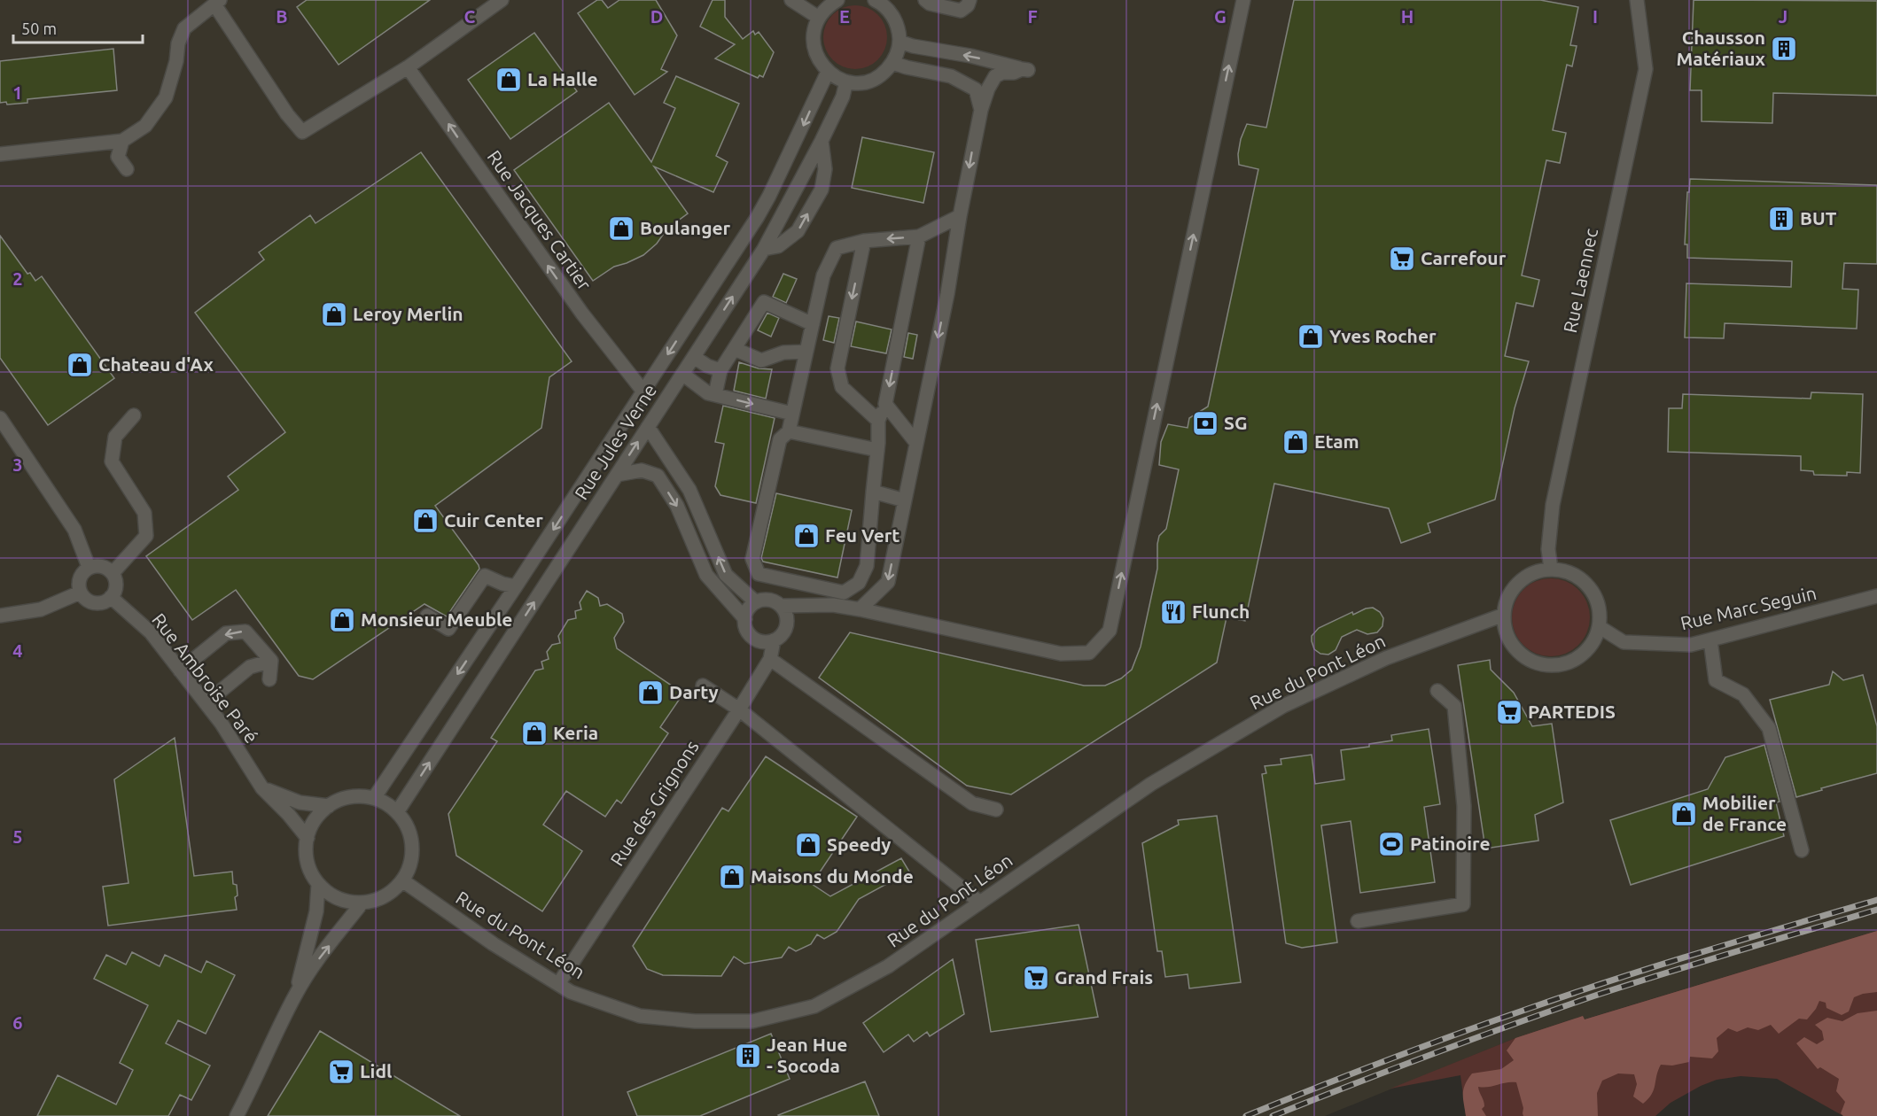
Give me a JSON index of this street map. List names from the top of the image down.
{
  "streets": {
    "street": [
      "Rue Jacques Cartier",
      "Rue Laennec",
      "Rue Jules Verne",
      "Rue Marc Seguin",
      "Rue du Pont Léon",
      "Rue Ambroise Paré",
      "Rue des Grignons"
    ]
  },
  "crossings": [
    ["Rue Jacques Cartier", "Rue Jules Verne"],
    ["Rue Laennec", "Rue Marc Seguin"],
    ["Rue Laennec", "Rue du Pont Léon"],
    ["Rue Jules Verne", "Rue du Pont Léon"],
    ["Rue Jules Verne", "Rue Ambroise Paré"],
    ["Rue Marc Seguin", "Rue du Pont Léon"],
    ["Rue du Pont Léon", "Rue Ambroise Paré"],
    ["Rue du Pont Léon", "Rue des Grignons"]
  ],
  "one_way": ["Rue Jacques Cartier"],
  "places": {
    "building": ["Chausson Matériaux", "BUT", "Jean Hue - Socoda"],
    "shop": [
      "La Halle",
      "Boulanger",
      "Leroy Merlin",
      "Yves Rocher",
      "Chateau d'Ax",
      "Etam",
      "Cuir Center",
      "Feu Vert",
      "Monsieur Meuble",
      "Darty",
      "Keria",
      "Mobilier de France",
      "Speedy",
      "Maisons du Monde"
    ],
    "supermarket": [
      "Carrefour",
      "PARTEDIS",
      "Grand Frais",
      "Lidl"
    ],
    "bank": ["SG"],
    "restaurant": ["Flunch"],
    "sports": ["Patinoire"]
  },
  "scale_bar": "50 m",
  "grid": {
    "columns": [
      "B",
      "C",
      "D",
      "E",
      "F",
      "G",
      "H",
      "I",
      "J"
    ],
    "rows": [
      "1",
      "2",
      "3",
      "4",
      "5",
      "6"
    ]
  }
}
